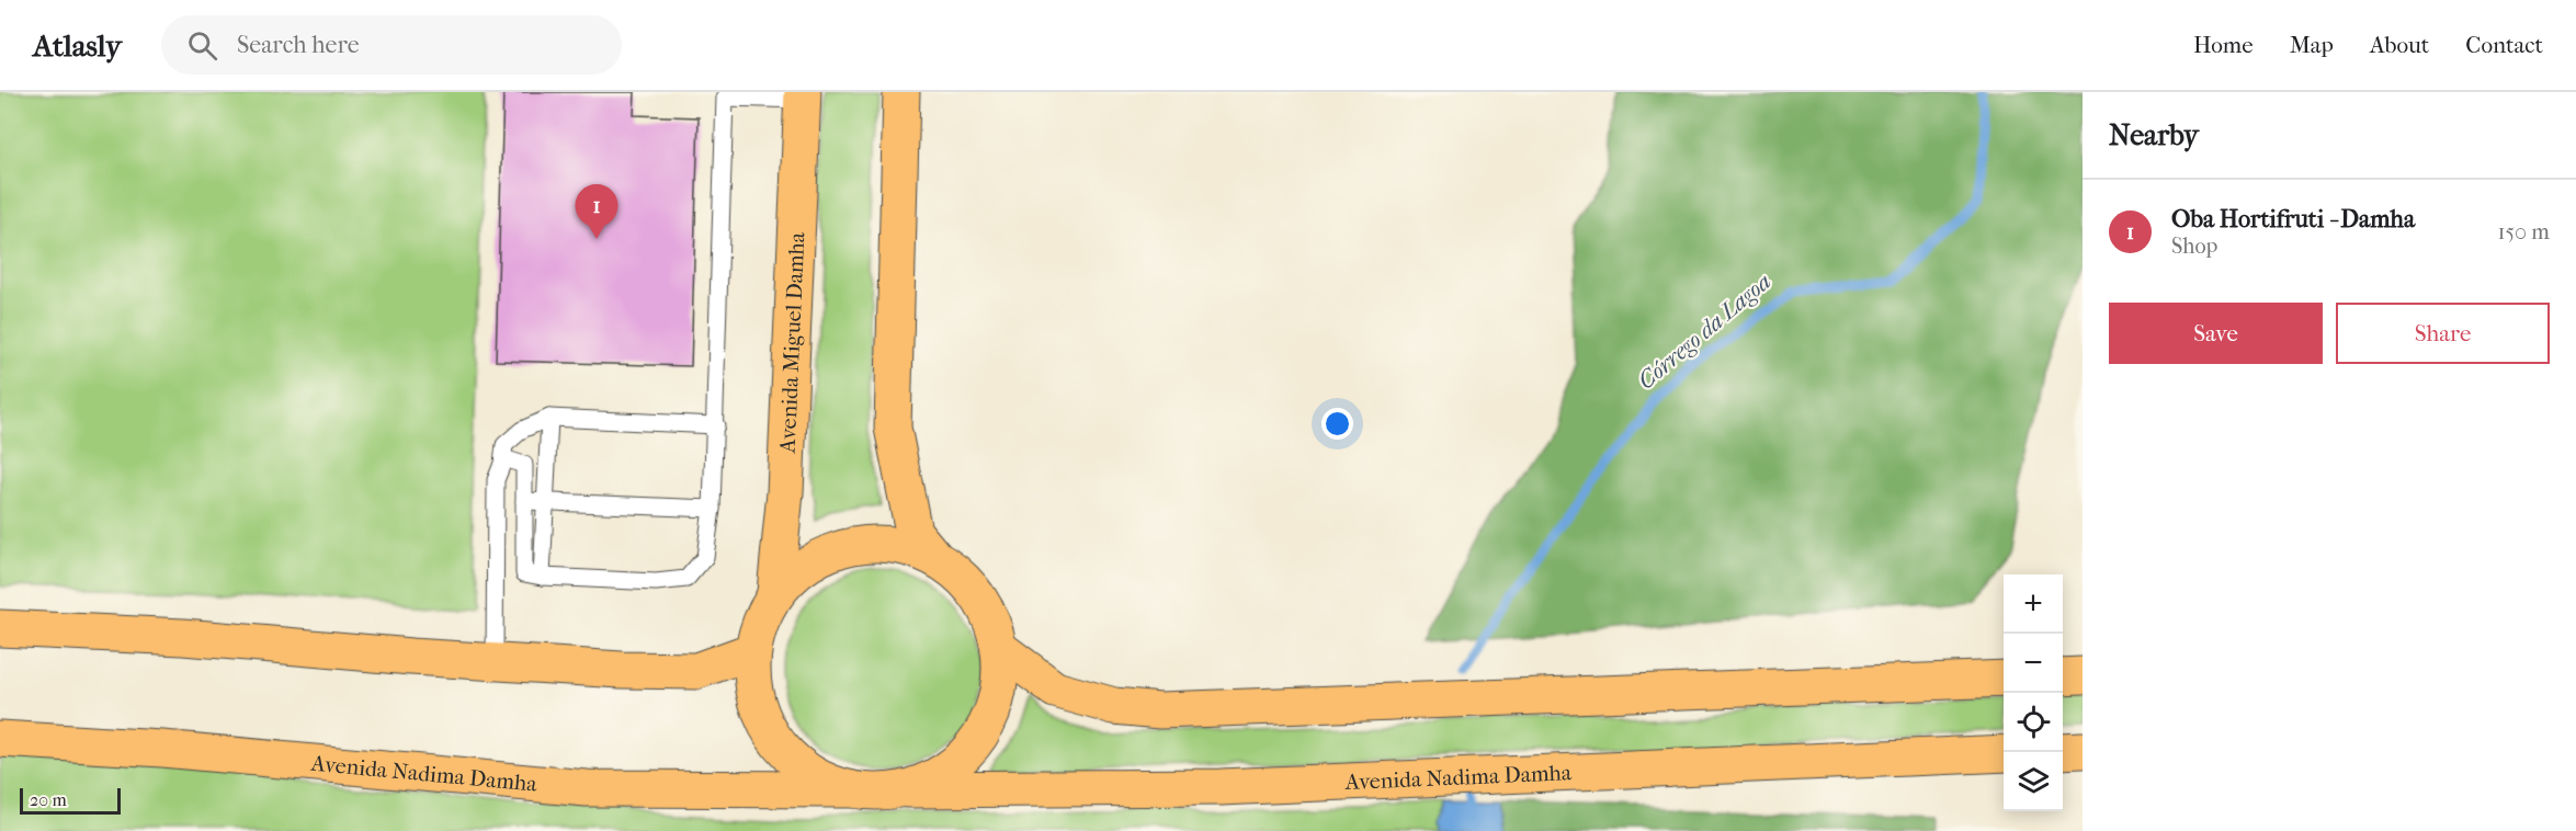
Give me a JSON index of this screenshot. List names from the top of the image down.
{
  "streets": {
    "main road": ["Avenida Miguel Damha", "Avenida Nadima Damha"]
  },
  "water": ["Córrego da Lagoa"],
  "scale_bar": "20 m",
  "page": {
    "header": "Atlasly",
    "search": "Search here",
    "nav": [
      "Home",
      "Map",
      "About",
      "Contact"
    ],
    "heading": "Nearby",
    "list": [
      {
        "mark": "1",
        "name": "Oba Hortifruti - Damha",
        "note": "Shop",
        "value": "150 m"
      }
    ],
    "pins": "1",
    "buttons": ["Save", "Share"],
    "map_buttons": ["+", "−"],
    "scale": "20 m"
  }
}
